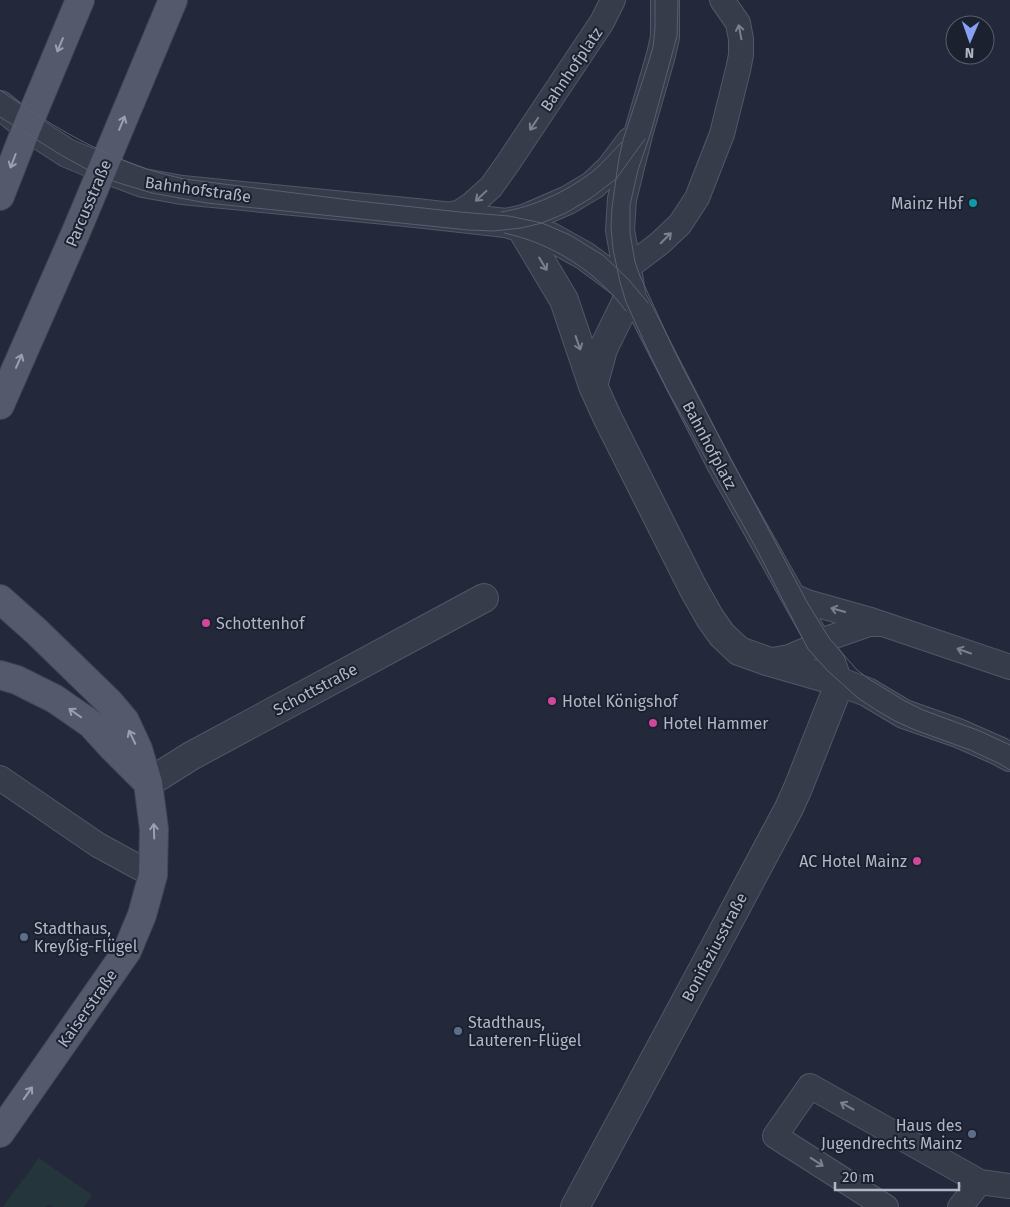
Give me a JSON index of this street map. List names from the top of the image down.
{
  "streets": {
    "main road": ["Parcusstraße", "Kaiserstraße"],
    "street": [
      "Bahnhofplatz",
      "Bahnhofstraße",
      "Schottstraße",
      "Bonifaziusstraße"
    ]
  },
  "crossings": [
    ["Bahnhofplatz", "Bahnhofstraße"],
    ["Bahnhofplatz", "Bonifaziusstraße"],
    ["Bahnhofstraße", "Parcusstraße"],
    ["Schottstraße", "Kaiserstraße"]
  ],
  "one_way": ["Kaiserstraße"],
  "places": [
    "Mainz Hbf",
    "Schottenhof",
    "Hotel Königshof",
    "Hotel Hammer",
    "AC Hotel Mainz",
    "Stadthaus, Kreyßig-Flügel",
    "Stadthaus, Lauteren-Flügel",
    "Haus des Jugendrechts Mainz"
  ],
  "scale_bar": "20 m",
  "north": "bottom"
}
